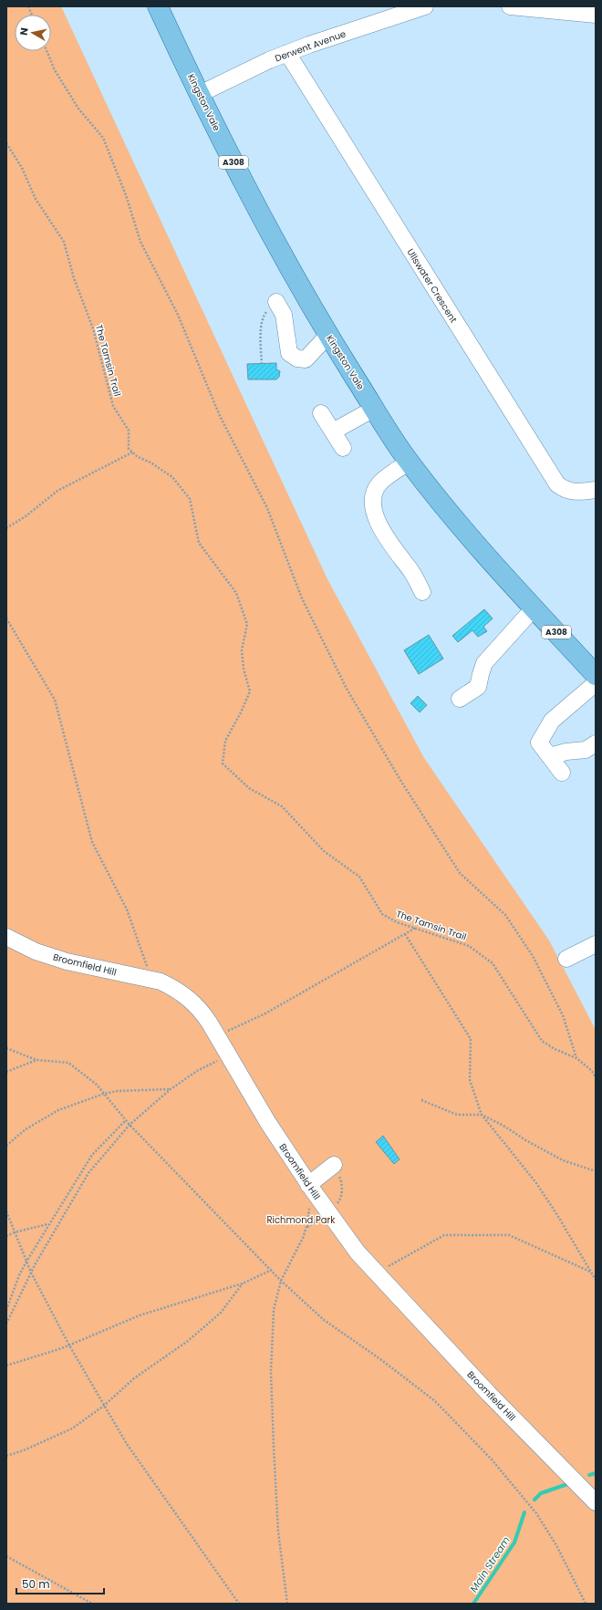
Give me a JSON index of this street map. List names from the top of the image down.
{
  "streets": {
    "main road": ["Kingston Vale", "A308"],
    "street": ["Derwent Avenue", "Ullswater Crescent", "Broomfield Hill"],
    "path": ["The Tamsin Trail"]
  },
  "crossings": [
    ["Derwent Avenue", "Kingston Vale"],
    ["Derwent Avenue", "Ullswater Crescent"]
  ],
  "water": ["Main Stream"],
  "parks": ["Richmond Park"],
  "scale_bar": "50 m",
  "north": "left"
}
